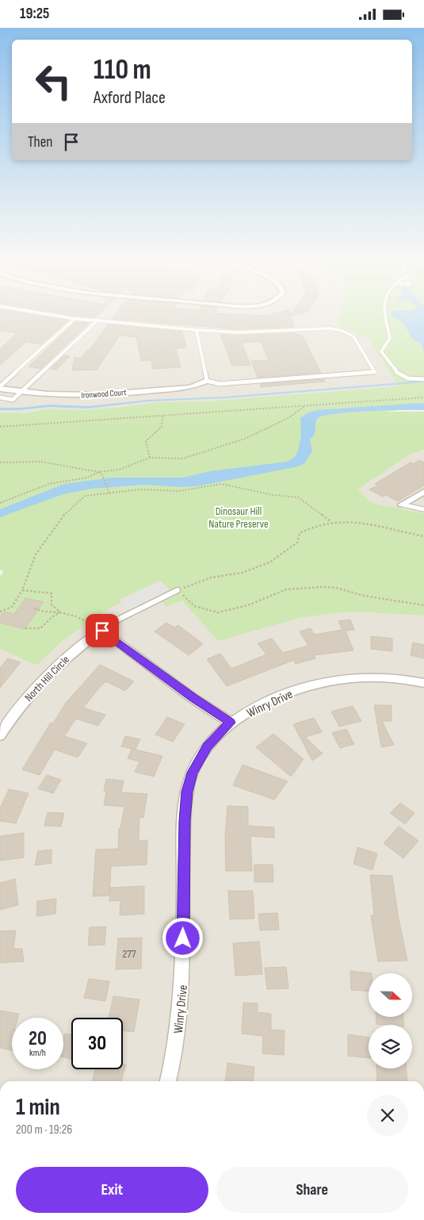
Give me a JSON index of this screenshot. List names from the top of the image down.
{
  "streets": {
    "street": ["Ironwood Court", "North Hill Circle", "Winry Drive"]
  },
  "parks": ["Dinosaur Hill Nature Preserve"],
  "house_numbers": ["277"],
  "north": "right",
  "page": {
    "status": "19:25",
    "turn": ["110 m", "Axford Place"],
    "then": "Then",
    "speed": "20 km/h",
    "limit": "30",
    "heading": ["1 min", "200 m · 19:26"],
    "buttons": ["Exit", "Share"]
  }
}
